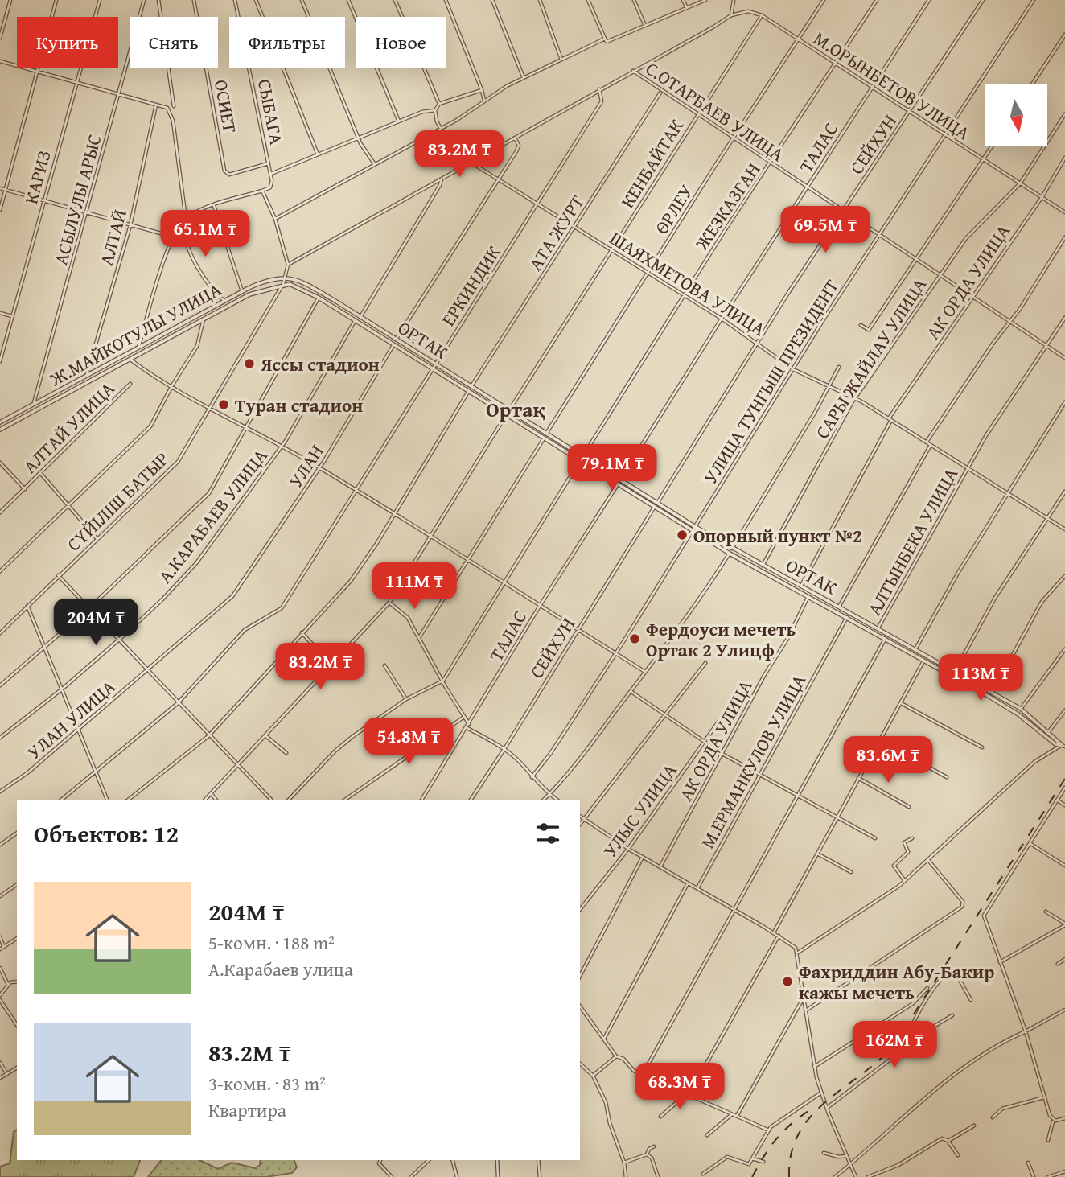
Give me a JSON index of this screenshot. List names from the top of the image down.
{
  "streets": {
    "street": [
      "М.ОРЫНБЕТОВ УЛИЦА",
      "ОСИЕТ",
      "С.ОТАРБАЕВ УЛИЦА",
      "СЫБАГА",
      "СЕЙХУН",
      "ТАЛАС",
      "КЕНБАЙТАК",
      "КАРИЗ",
      "АСЫЛУЛЫ АРЫС",
      "ЖЕЗКАЗГАН",
      "ӨРЛЕУ",
      "АТА ЖУРТ",
      "АЛТАЙ",
      "АК ОРДА УЛИЦА",
      "ШАЯХМЕТОВА УЛИЦА",
      "ЕРКИНДИК",
      "Ж.МАЙКОТУЛЫ УЛИЦА",
      "ОРТАК",
      "САРЫ ЖАЙЛАУ УЛИЦА",
      "УЛИЦА ТУНГЫШ ПРЕЗИДЕНТ",
      "АЛТАЙ УЛИЦА",
      "УЛАН",
      "СҮЙІЛІШ БАТЫР",
      "А.КАРАБАЕВ УЛИЦА",
      "АЛТЫНБЕКА УЛИЦА",
      "УЛАН УЛИЦА",
      "М.ЕРМАНКУЛОВ УЛИЦА",
      "УЛЫС УЛИЦА"
    ]
  },
  "crossings": [
    ["М.ОРЫНБЕТОВ УЛИЦА", "СЕЙХУН"],
    ["М.ОРЫНБЕТОВ УЛИЦА", "ТАЛАС"],
    ["М.ОРЫНБЕТОВ УЛИЦА", "КЕНБАЙТАК"],
    ["М.ОРЫНБЕТОВ УЛИЦА", "ЖЕЗКАЗГАН"],
    ["М.ОРЫНБЕТОВ УЛИЦА", "ӨРЛЕУ"],
    ["М.ОРЫНБЕТОВ УЛИЦА", "АК ОРДА УЛИЦА"],
    ["М.ОРЫНБЕТОВ УЛИЦА", "САРЫ ЖАЙЛАУ УЛИЦА"],
    ["М.ОРЫНБЕТОВ УЛИЦА", "УЛИЦА ТУНГЫШ ПРЕЗИДЕНТ"],
    ["ОСИЕТ", "СЫБАГА"],
    ["С.ОТАРБАЕВ УЛИЦА", "СЕЙХУН"],
    ["С.ОТАРБАЕВ УЛИЦА", "ТАЛАС"],
    ["С.ОТАРБАЕВ УЛИЦА", "КЕНБАЙТАК"],
    ["С.ОТАРБАЕВ УЛИЦА", "ЖЕЗКАЗГАН"],
    ["С.ОТАРБАЕВ УЛИЦА", "ӨРЛЕУ"],
    ["С.ОТАРБАЕВ УЛИЦА", "АТА ЖУРТ"],
    ["С.ОТАРБАЕВ УЛИЦА", "АК ОРДА УЛИЦА"],
    ["С.ОТАРБАЕВ УЛИЦА", "САРЫ ЖАЙЛАУ УЛИЦА"],
    ["С.ОТАРБАЕВ УЛИЦА", "УЛИЦА ТУНГЫШ ПРЕЗИДЕНТ"],
    ["С.ОТАРБАЕВ УЛИЦА", "АЛТЫНБЕКА УЛИЦА"],
    ["СЕЙХУН", "ШАЯХМЕТОВА УЛИЦА"],
    ["СЕЙХУН", "ОРТАК"],
    ["ТАЛАС", "ШАЯХМЕТОВА УЛИЦА"],
    ["ТАЛАС", "ОРТАК"],
    ["КЕНБАЙТАК", "ШАЯХМЕТОВА УЛИЦА"],
    ["КЕНБАЙТАК", "ОРТАК"],
    ["АСЫЛУЛЫ АРЫС", "Ж.МАЙКОТУЛЫ УЛИЦА"],
    ["ЖЕЗКАЗГАН", "ШАЯХМЕТОВА УЛИЦА"],
    ["ЖЕЗКАЗГАН", "ОРТАК"],
    ["ӨРЛЕУ", "ШАЯХМЕТОВА УЛИЦА"],
    ["ӨРЛЕУ", "ОРТАК"],
    ["АТА ЖУРТ", "ШАЯХМЕТОВА УЛИЦА"],
    ["АТА ЖУРТ", "ОРТАК"],
    ["АЛТАЙ", "Ж.МАЙКОТУЛЫ УЛИЦА"],
    ["АК ОРДА УЛИЦА", "ШАЯХМЕТОВА УЛИЦА"],
    ["АК ОРДА УЛИЦА", "ОРТАК"],
    ["ШАЯХМЕТОВА УЛИЦА", "ЕРКИНДИК"],
    ["ШАЯХМЕТОВА УЛИЦА", "САРЫ ЖАЙЛАУ УЛИЦА"],
    ["ШАЯХМЕТОВА УЛИЦА", "УЛИЦА ТУНГЫШ ПРЕЗИДЕНТ"],
    ["ШАЯХМЕТОВА УЛИЦА", "АЛТЫНБЕКА УЛИЦА"],
    ["ЕРКИНДИК", "ОРТАК"],
    ["Ж.МАЙКОТУЛЫ УЛИЦА", "ОРТАК"],
    ["Ж.МАЙКОТУЛЫ УЛИЦА", "СҮЙІЛІШ БАТЫР"],
    ["ОРТАК", "САРЫ ЖАЙЛАУ УЛИЦА"],
    ["ОРТАК", "УЛИЦА ТУНГЫШ ПРЕЗИДЕНТ"],
    ["ОРТАК", "УЛАН"],
    ["ОРТАК", "СҮЙІЛІШ БАТЫР"],
    ["ОРТАК", "А.КАРАБАЕВ УЛИЦА"],
    ["ОРТАК", "АЛТЫНБЕКА УЛИЦА"],
    ["ОРТАК", "М.ЕРМАНКУЛОВ УЛИЦА"],
    ["УЛАН", "УЛАН УЛИЦА"]
  ],
  "districts": ["Ортақ"],
  "places": [
    "Яссы стадион",
    "Туран стадион",
    "Опорный пункт №2",
    "Фердоуси мечеть Ортак 2 Улицф",
    "Фахриддин Абу-Бакир кажы мечеть"
  ],
  "north": "bottom",
  "page": {
    "chip": [
      "Купить",
      "Снять",
      "Фильтры",
      "Новое"
    ],
    "price": [
      "83.2M ₸",
      "69.5M ₸",
      "65.1M ₸",
      "79.1M ₸",
      "111M ₸",
      "204M ₸",
      "83.2M ₸",
      "113M ₸",
      "54.8M ₸",
      "83.6M ₸",
      "162M ₸",
      "68.3M ₸"
    ],
    "heading": "Объектов: 12",
    "list": [
      {
        "name": "204M ₸",
        "note": "5-комн. · 188 m² · А.Карабаев улица"
      },
      {
        "name": "83.2M ₸",
        "note": "3-комн. · 83 m² · Квартира"
      }
    ]
  }
}
